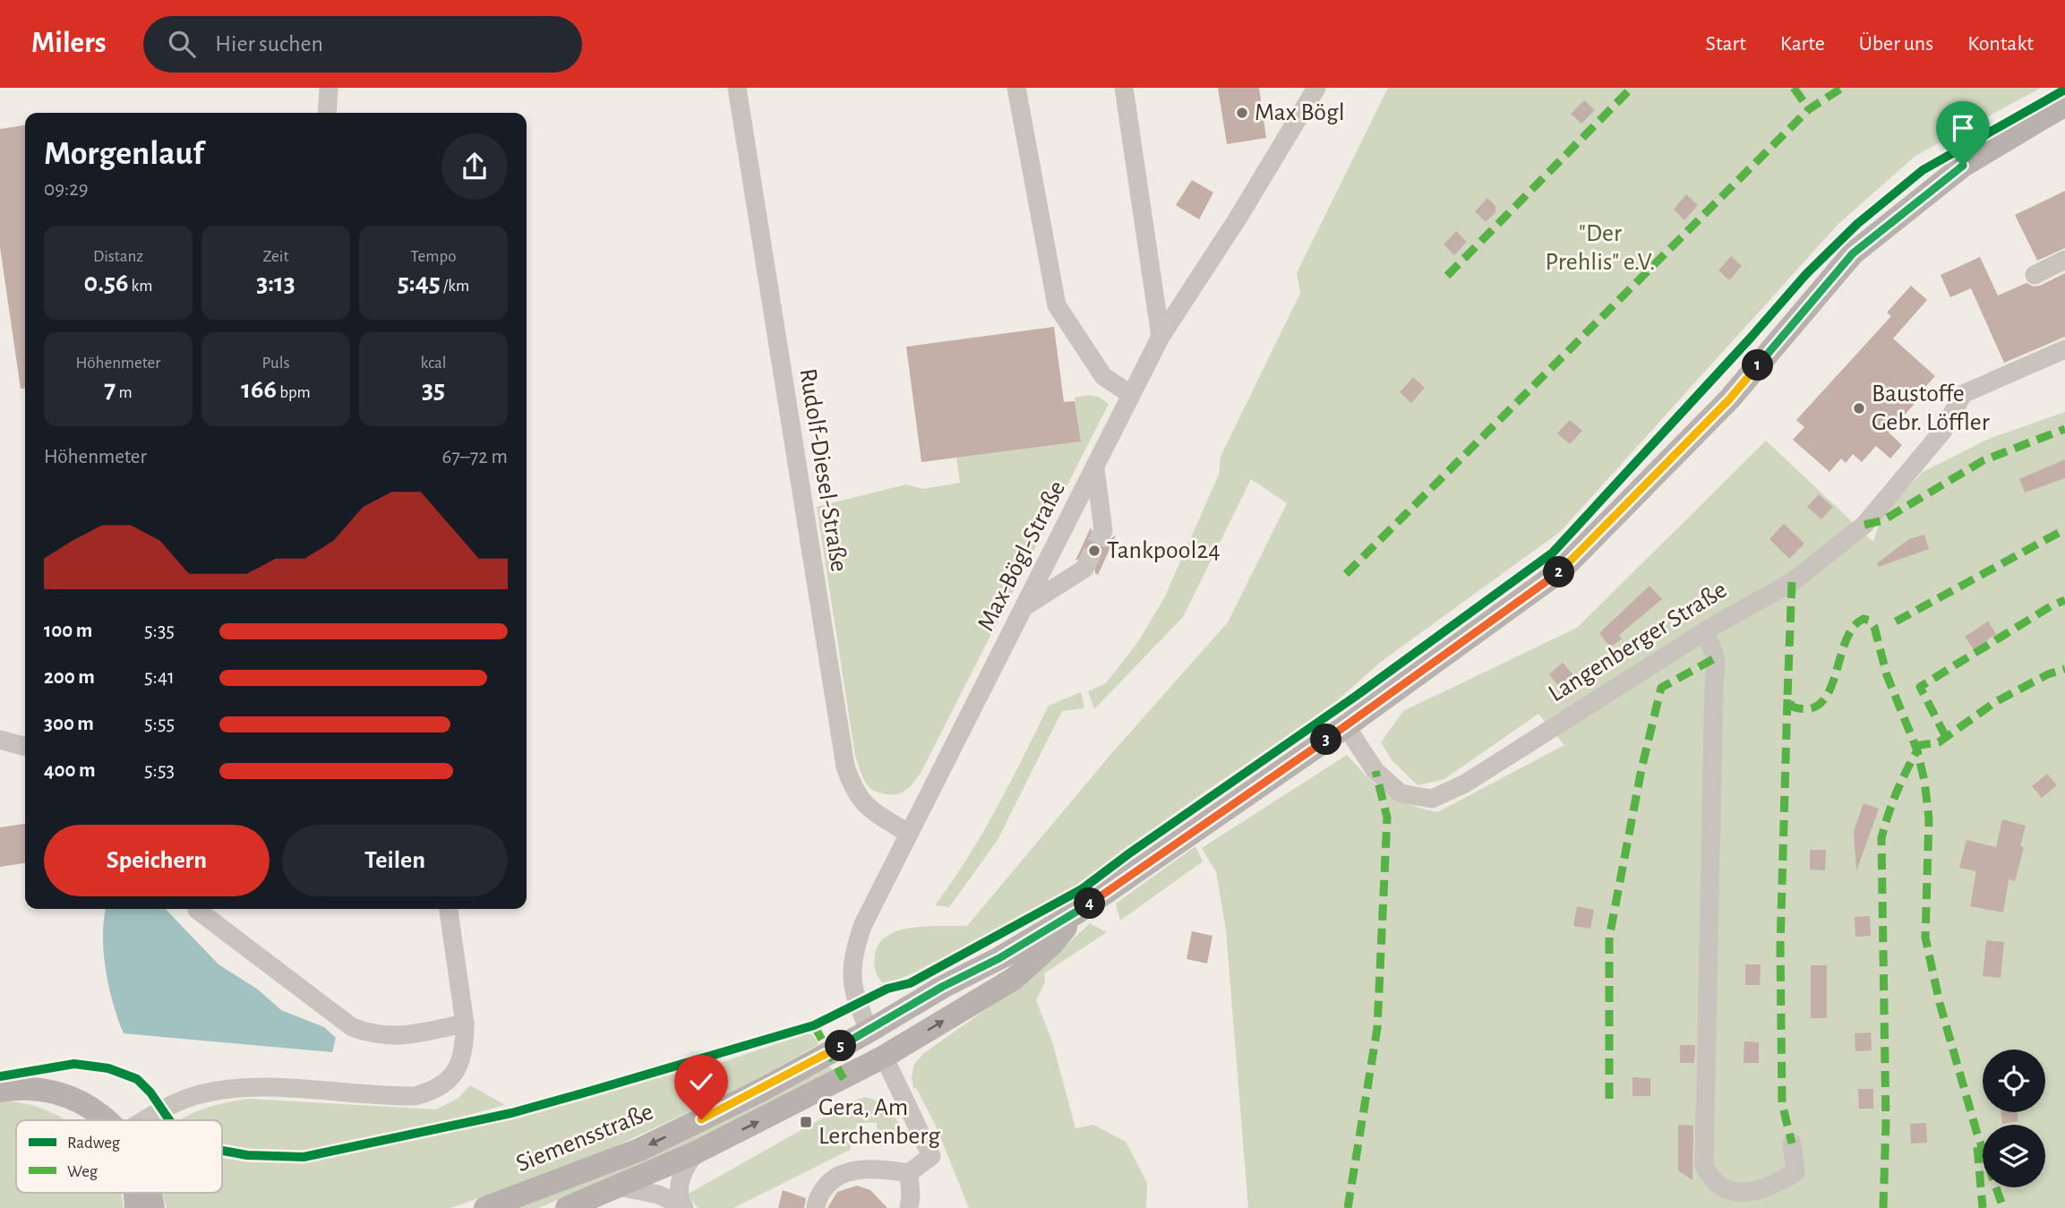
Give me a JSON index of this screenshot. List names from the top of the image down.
{
  "streets": {
    "main road": ["Siemensstraße"],
    "street": ["Rudolf-Diesel-Straße", "Max-Bögl-Straße", "Langenberger Straße"]
  },
  "crossings": [
    ["Rudolf-Diesel-Straße", "Max-Bögl-Straße"],
    ["Max-Bögl-Straße", "Siemensstraße"]
  ],
  "parks": ["\"Der Prehlis\" e.V."],
  "places": {
    "other": ["Max Bögl", "Baustoffe Gebr. Löffler", "Tankpool24"],
    "transit": ["Gera, Am Lerchenberg"]
  },
  "legend": ["Radweg", "Weg"],
  "page": {
    "header": "Milers",
    "search": "Hier suchen",
    "nav": [
      "Start",
      "Karte",
      "Über uns",
      "Kontakt"
    ],
    "heading": ["Morgenlauf", "09:29"],
    "stats": [
      ["Distanz", "0.56 km"],
      ["Zeit", "3:13"],
      ["Tempo", "5:45 /km"],
      ["Höhenmeter", "7 m"],
      ["Puls", "166 bpm"],
      ["kcal", "35"]
    ],
    "pins": [
      "1",
      "2",
      "3",
      "4",
      "5"
    ],
    "chart": ["Höhenmeter", "67–72 m"],
    "list": [
      {
        "name": "100 m",
        "note": "5:35"
      },
      {
        "name": "200 m",
        "note": "5:41"
      },
      {
        "name": "300 m",
        "note": "5:55"
      },
      {
        "name": "400 m",
        "note": "5:53"
      }
    ],
    "buttons": ["Speichern", "Teilen"]
  }
}
